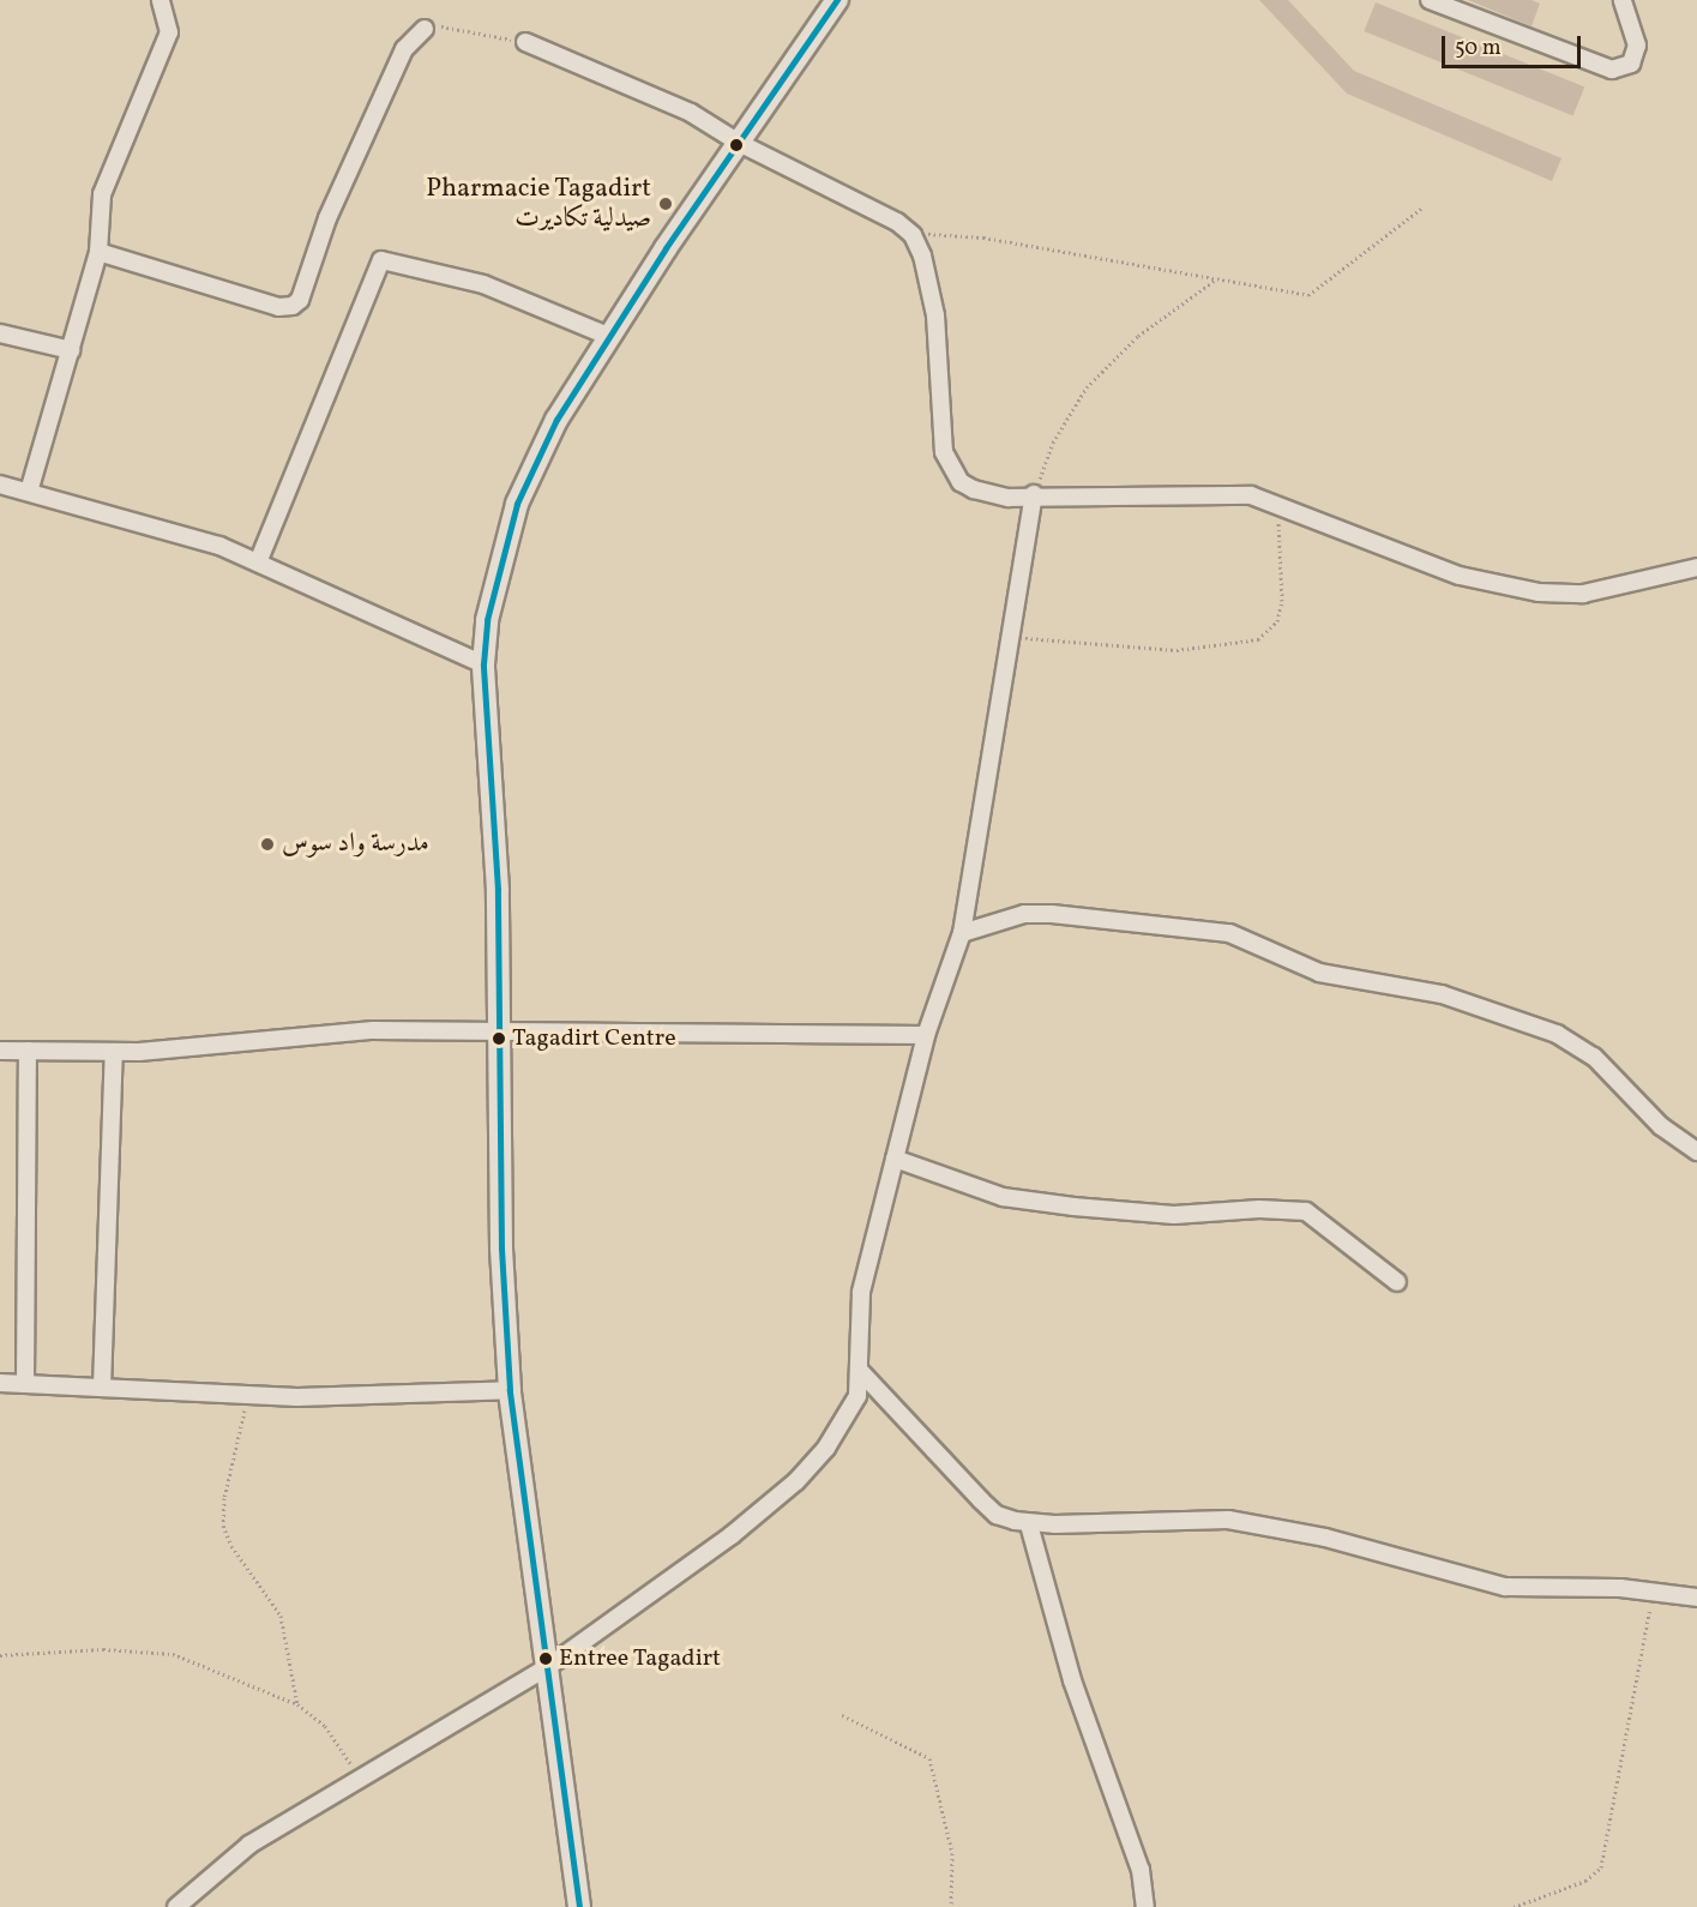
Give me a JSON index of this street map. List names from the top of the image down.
{
  "places": [
    "Pharmacie Tagadirt صيدلية تكاديرت",
    "مدرسة واد سوس",
    "Tagadirt Centre",
    "Entree Tagadirt"
  ],
  "scale_bar": "50 m"
}
